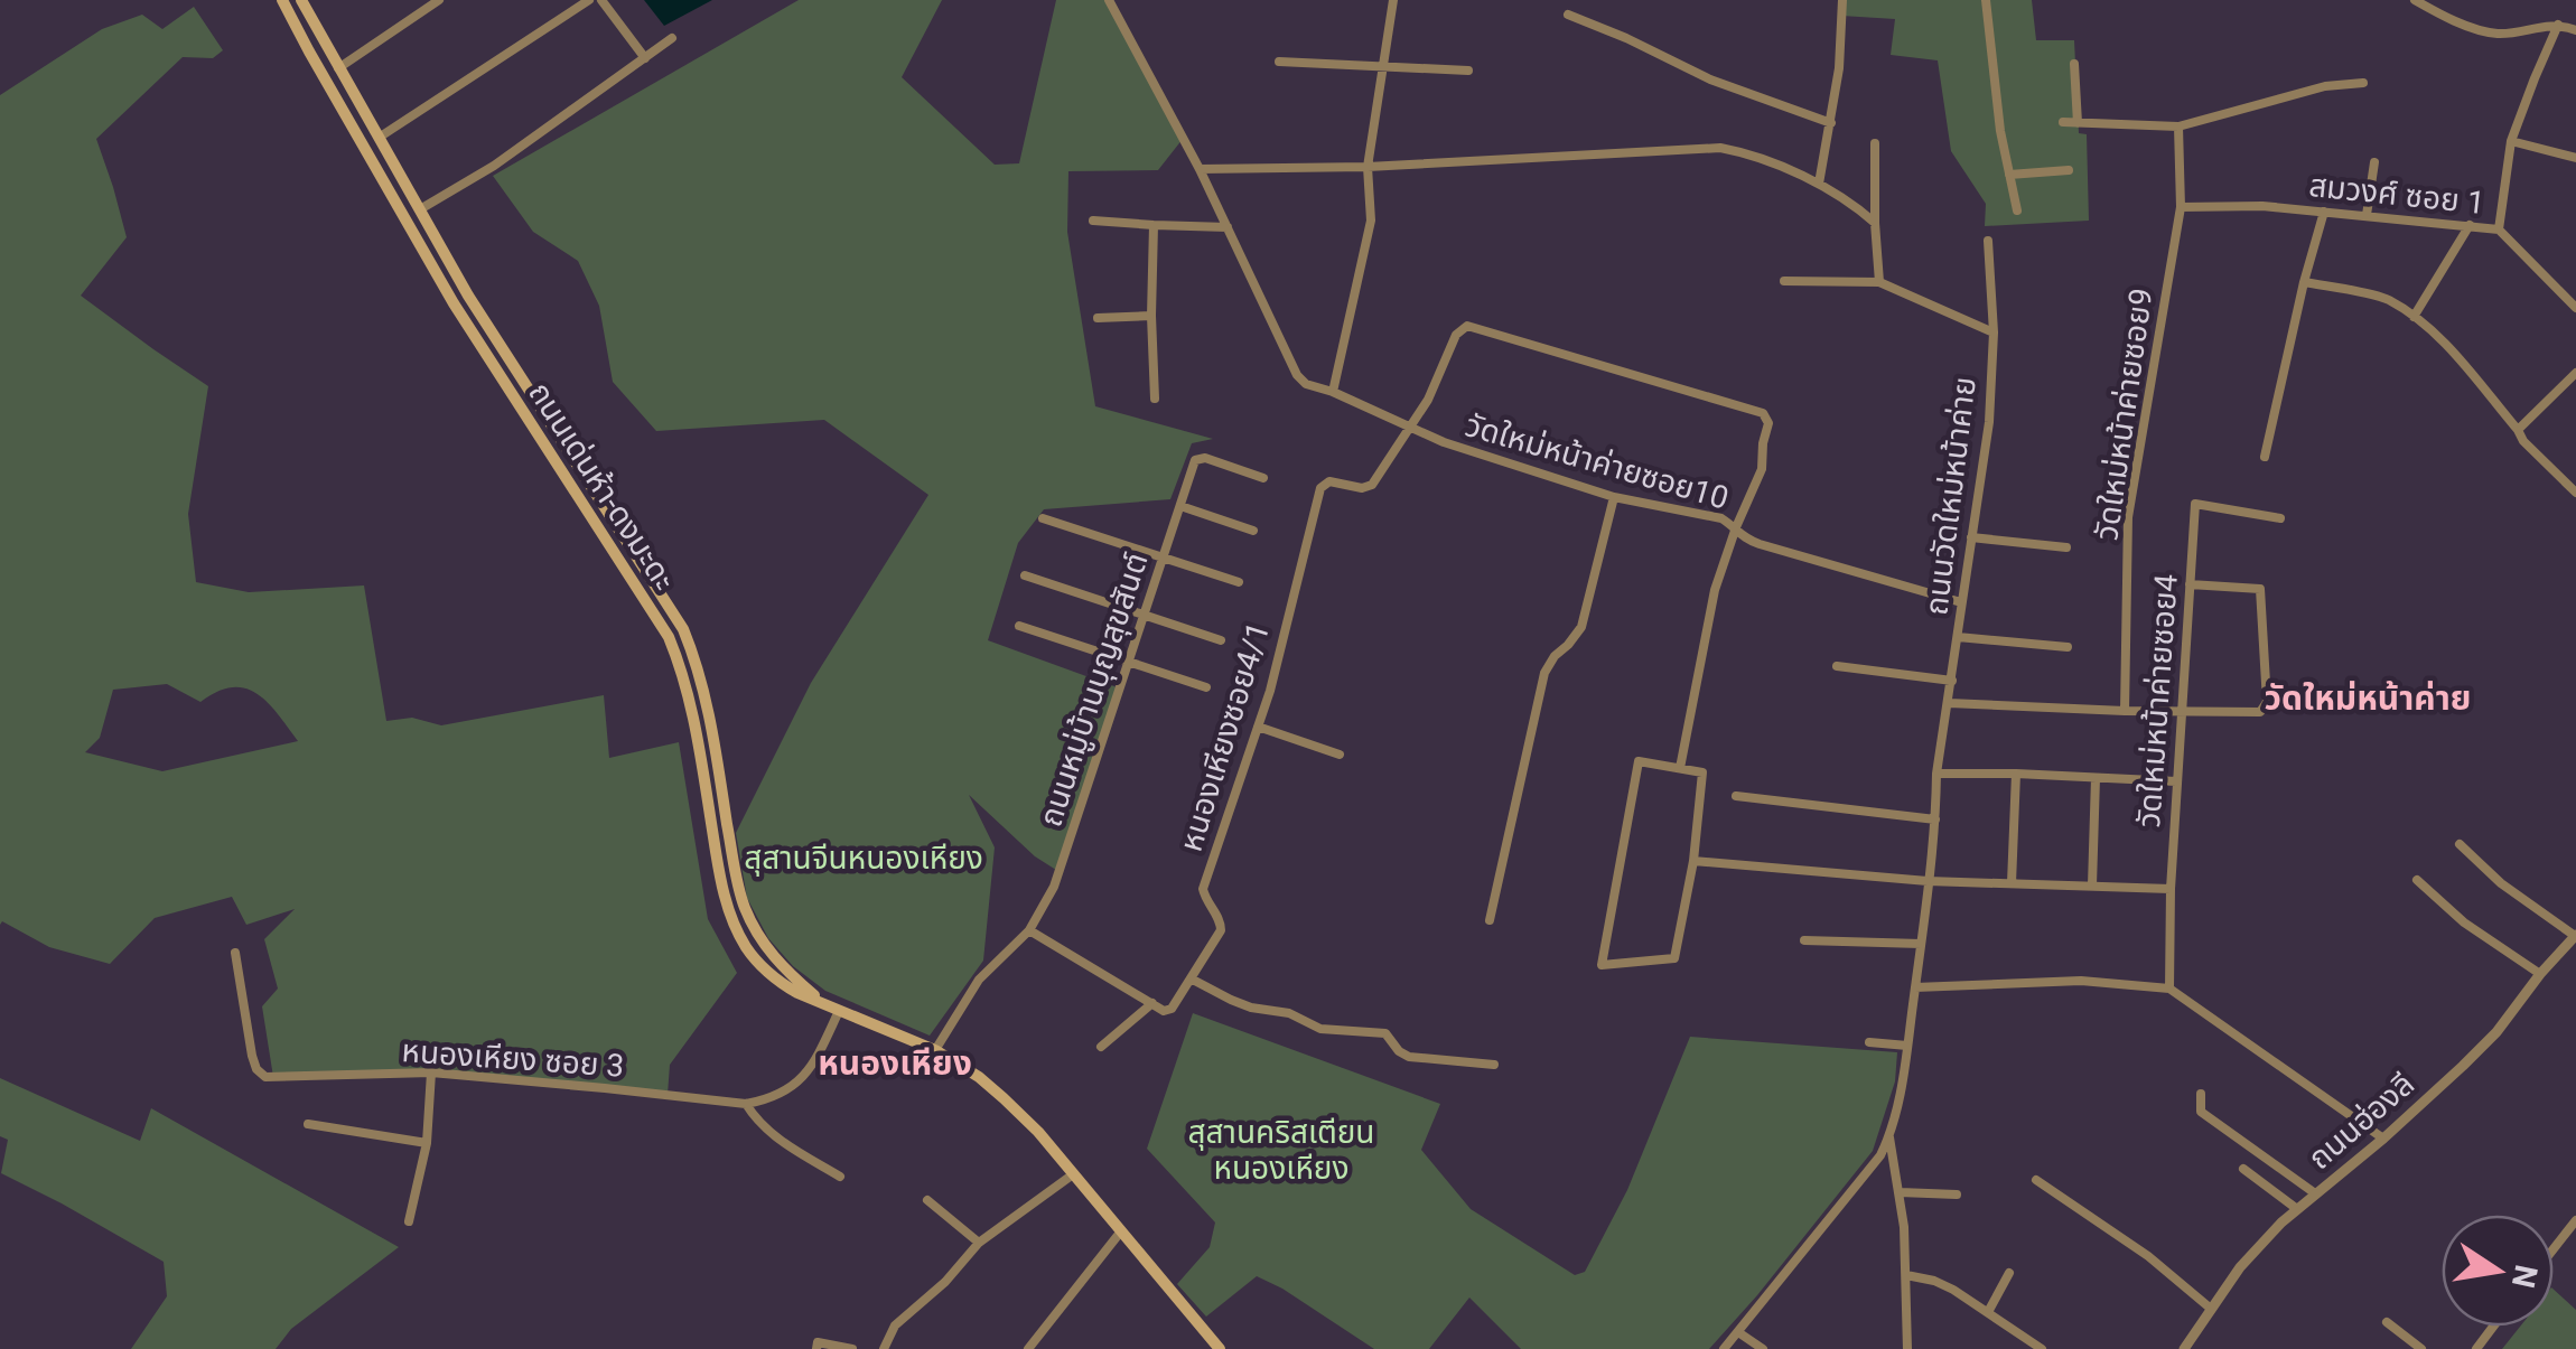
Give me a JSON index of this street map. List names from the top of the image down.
{
  "streets": {
    "main road": ["ถนนเด่นห้า-ดงมะดะ"],
    "street": [
      "สมวงศ์ ซอย 1",
      "วัดใหม่หน้าค่ายซอย9",
      "วัดใหม่หน้าค่ายซอย10",
      "ถนนวัดใหม่หน้าค่าย",
      "ถนนหมู่บ้านบุญสุขสันต์",
      "วัดใหม่หน้าค่ายซอย4",
      "หนองเหียงซอย4/1",
      "หนองเหียง ซอย 3",
      "ถนนฮ่องลี"
    ]
  },
  "crossings": [
    ["สมวงศ์ ซอย 1", "วัดใหม่หน้าค่ายซอย9"],
    ["วัดใหม่หน้าค่ายซอย10", "ถนนวัดใหม่หน้าค่าย"],
    ["วัดใหม่หน้าค่ายซอย10", "หนองเหียงซอย4/1"],
    ["ถนนเด่นห้า-ดงมะดะ", "ถนนหมู่บ้านบุญสุขสันต์"]
  ],
  "districts": ["วัดใหม่หน้าค่าย", "หนองเหียง"],
  "parks": ["สุสานจีนหนองเหียง", "สุสานคริสเตียน หนองเหียง"],
  "north": "right"
}
